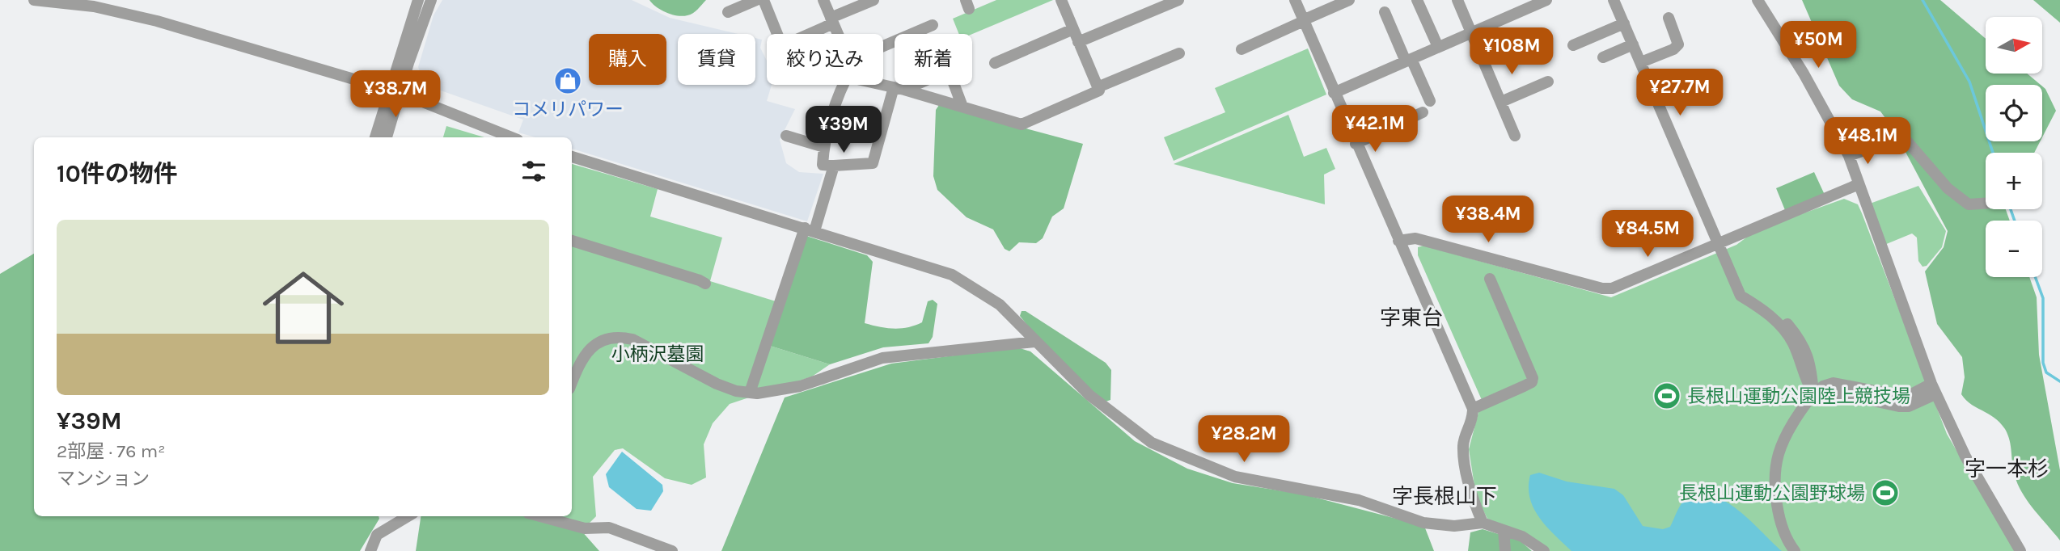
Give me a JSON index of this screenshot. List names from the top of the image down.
{
  "districts": ["字東台", "字一本杉", "字長根山下"],
  "parks": ["小柄沢墓園"],
  "places": {
    "shop": ["コメリパワー"],
    "sports": ["長根山運動公園陸上競技場", "長根山運動公園野球場"]
  },
  "north": "right",
  "page": {
    "map_buttons": ["+", "−"],
    "price": [
      "¥50M",
      "¥108M",
      "¥27.7M",
      "¥38.7M",
      "¥42.1M",
      "¥39M",
      "¥48.1M",
      "¥38.4M",
      "¥84.5M",
      "¥28.2M"
    ],
    "chip": [
      "購入",
      "賃貸",
      "絞り込み",
      "新着"
    ],
    "heading": "10件の物件",
    "list": [
      {
        "name": "¥39M",
        "note": "2部屋 · 76 m² · マンション"
      }
    ]
  }
}
